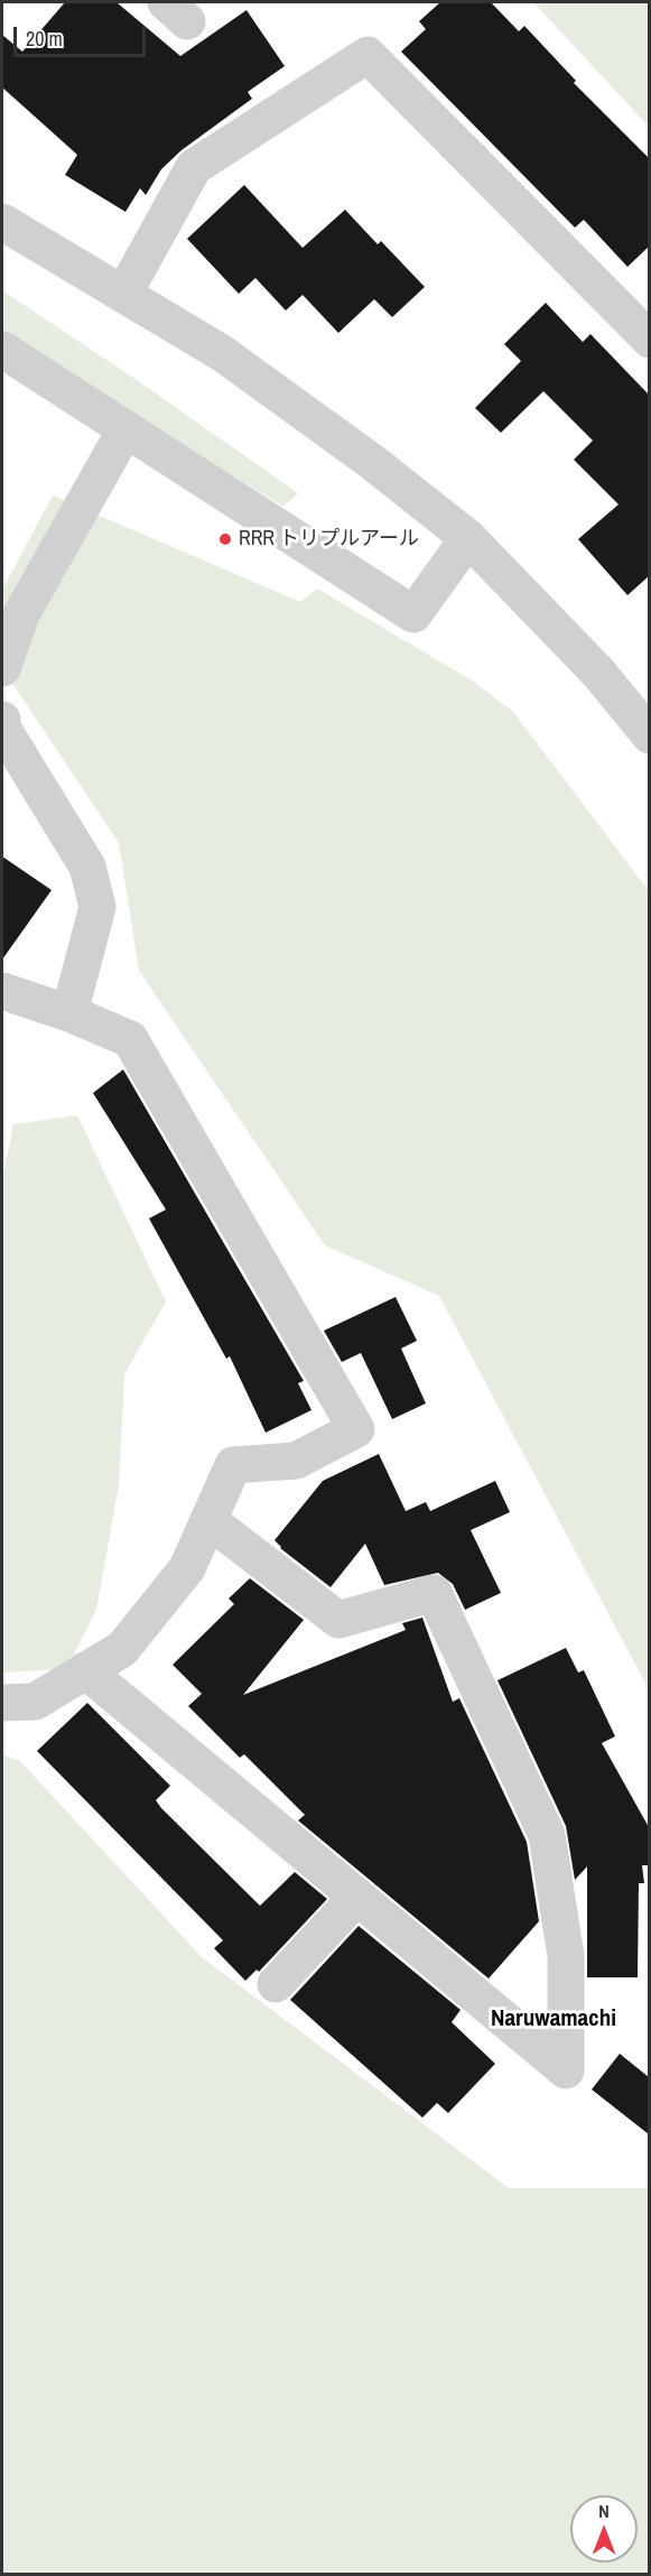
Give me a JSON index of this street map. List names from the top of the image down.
{
  "districts": ["Naruwamachi"],
  "places": ["RRR トリプルアール"],
  "scale_bar": "20 m",
  "north": "top"
}
